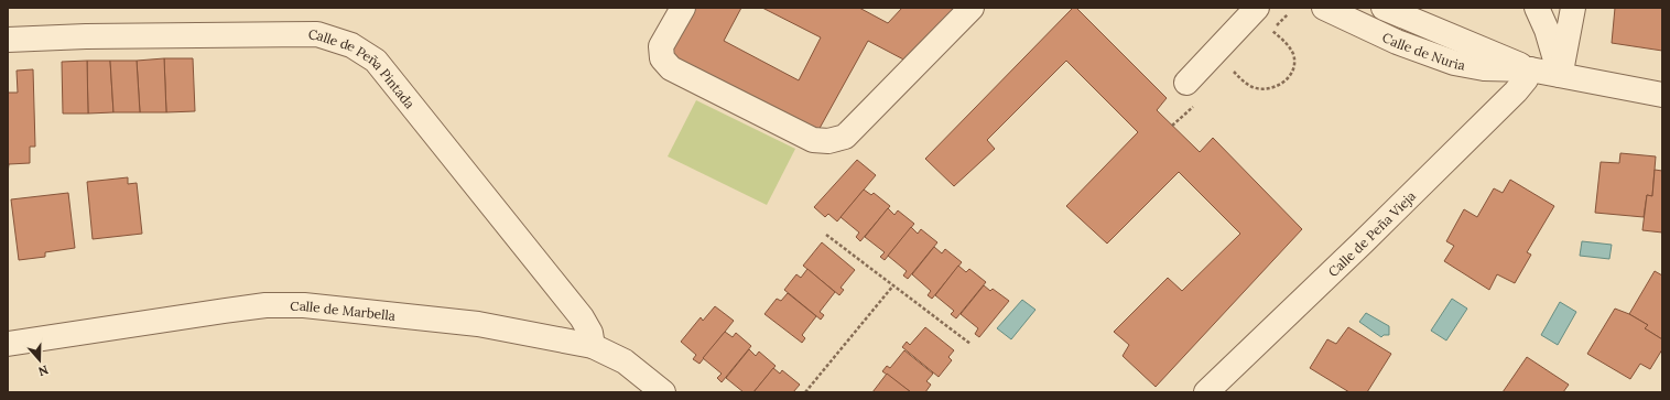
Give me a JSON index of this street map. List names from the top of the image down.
{
  "streets": {
    "street": [
      "Calle de Nuria",
      "Calle de Peña Pintada",
      "Calle de Peña Vieja",
      "Calle de Marbella"
    ]
  },
  "crossings": [
    ["Calle de Nuria", "Calle de Peña Vieja"],
    ["Calle de Peña Pintada", "Calle de Marbella"]
  ],
  "north": "bottom"
}
